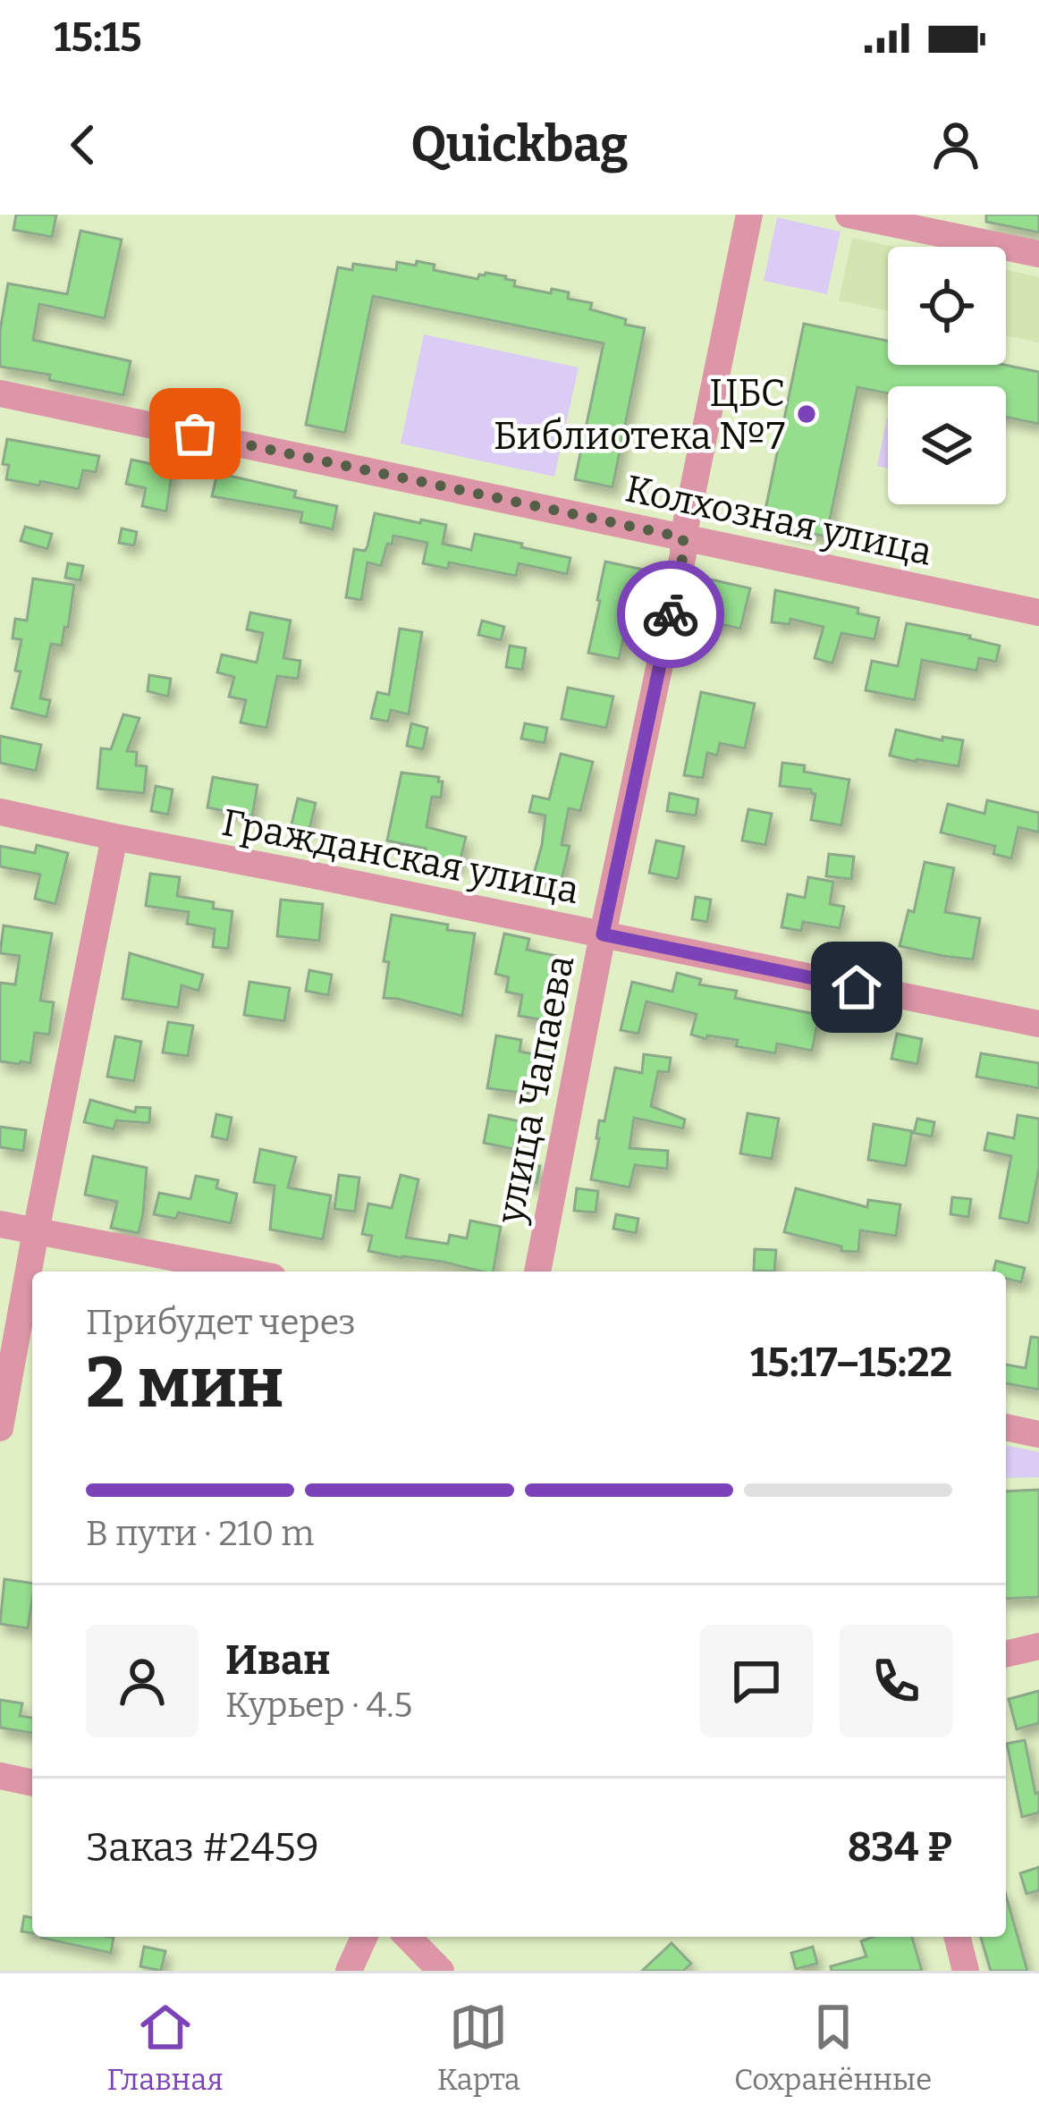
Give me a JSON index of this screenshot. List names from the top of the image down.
{
  "streets": {
    "street": ["Колхозная улица", "Гражданская улица", "улица Чапаева"]
  },
  "crossings": [
    ["Колхозная улица", "улица Чапаева"],
    ["Гражданская улица", "улица Чапаева"]
  ],
  "places": ["ЦБС Библиотека №7"],
  "page": {
    "status": "15:15",
    "header": "Quickbag",
    "heading": ["2 мин", "Прибудет через", "15:17–15:22"],
    "panel": [
      "Иван",
      "Курьер · 4.5",
      "Заказ #2459",
      "834 ₽"
    ],
    "bar": "В пути · 210 m",
    "tabs": ["Главная", "Карта", "Сохранённые"]
  }
}
